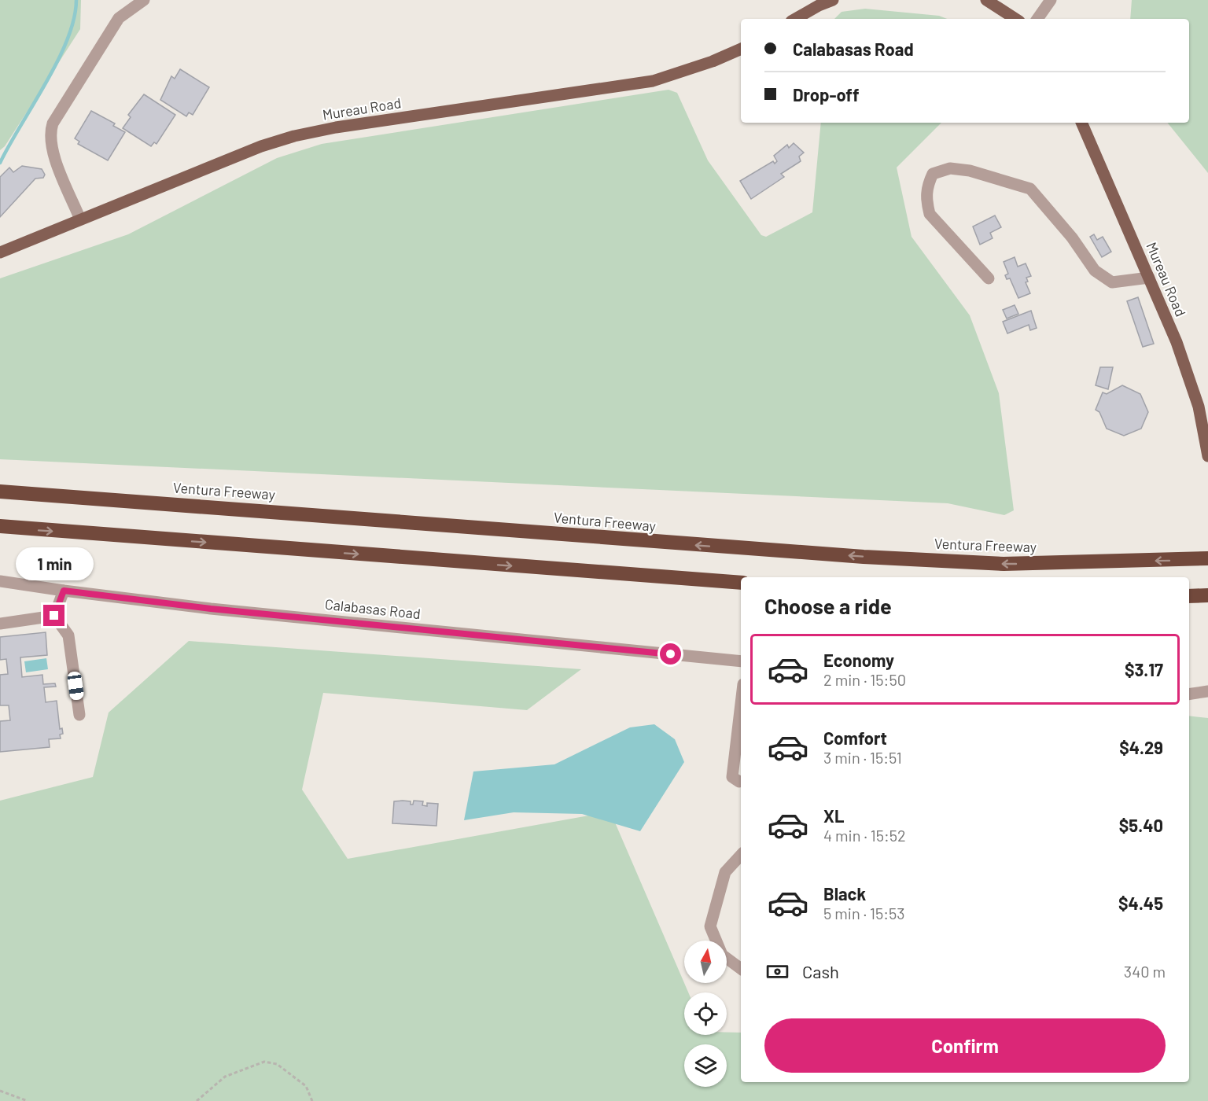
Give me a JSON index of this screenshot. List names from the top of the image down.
{
  "streets": {
    "highway": ["Ventura Freeway"],
    "main road": ["Mureau Road"],
    "street": ["Calabasas Road"]
  },
  "north": "top",
  "page": {
    "banner": ["Calabasas Road", "Drop-off"],
    "bubble": "1 min",
    "heading": "Choose a ride",
    "list": [
      {
        "name": "Economy",
        "note": "2 min · 15:50",
        "value": "$3.17"
      },
      {
        "name": "Comfort",
        "note": "3 min · 15:51",
        "value": "$4.29"
      },
      {
        "name": "XL",
        "note": "4 min · 15:52",
        "value": "$5.40"
      },
      {
        "name": "Black",
        "note": "5 min · 15:53",
        "value": "$4.45"
      }
    ],
    "pay": ["Cash", "340 m"],
    "buttons": "Confirm"
  }
}
